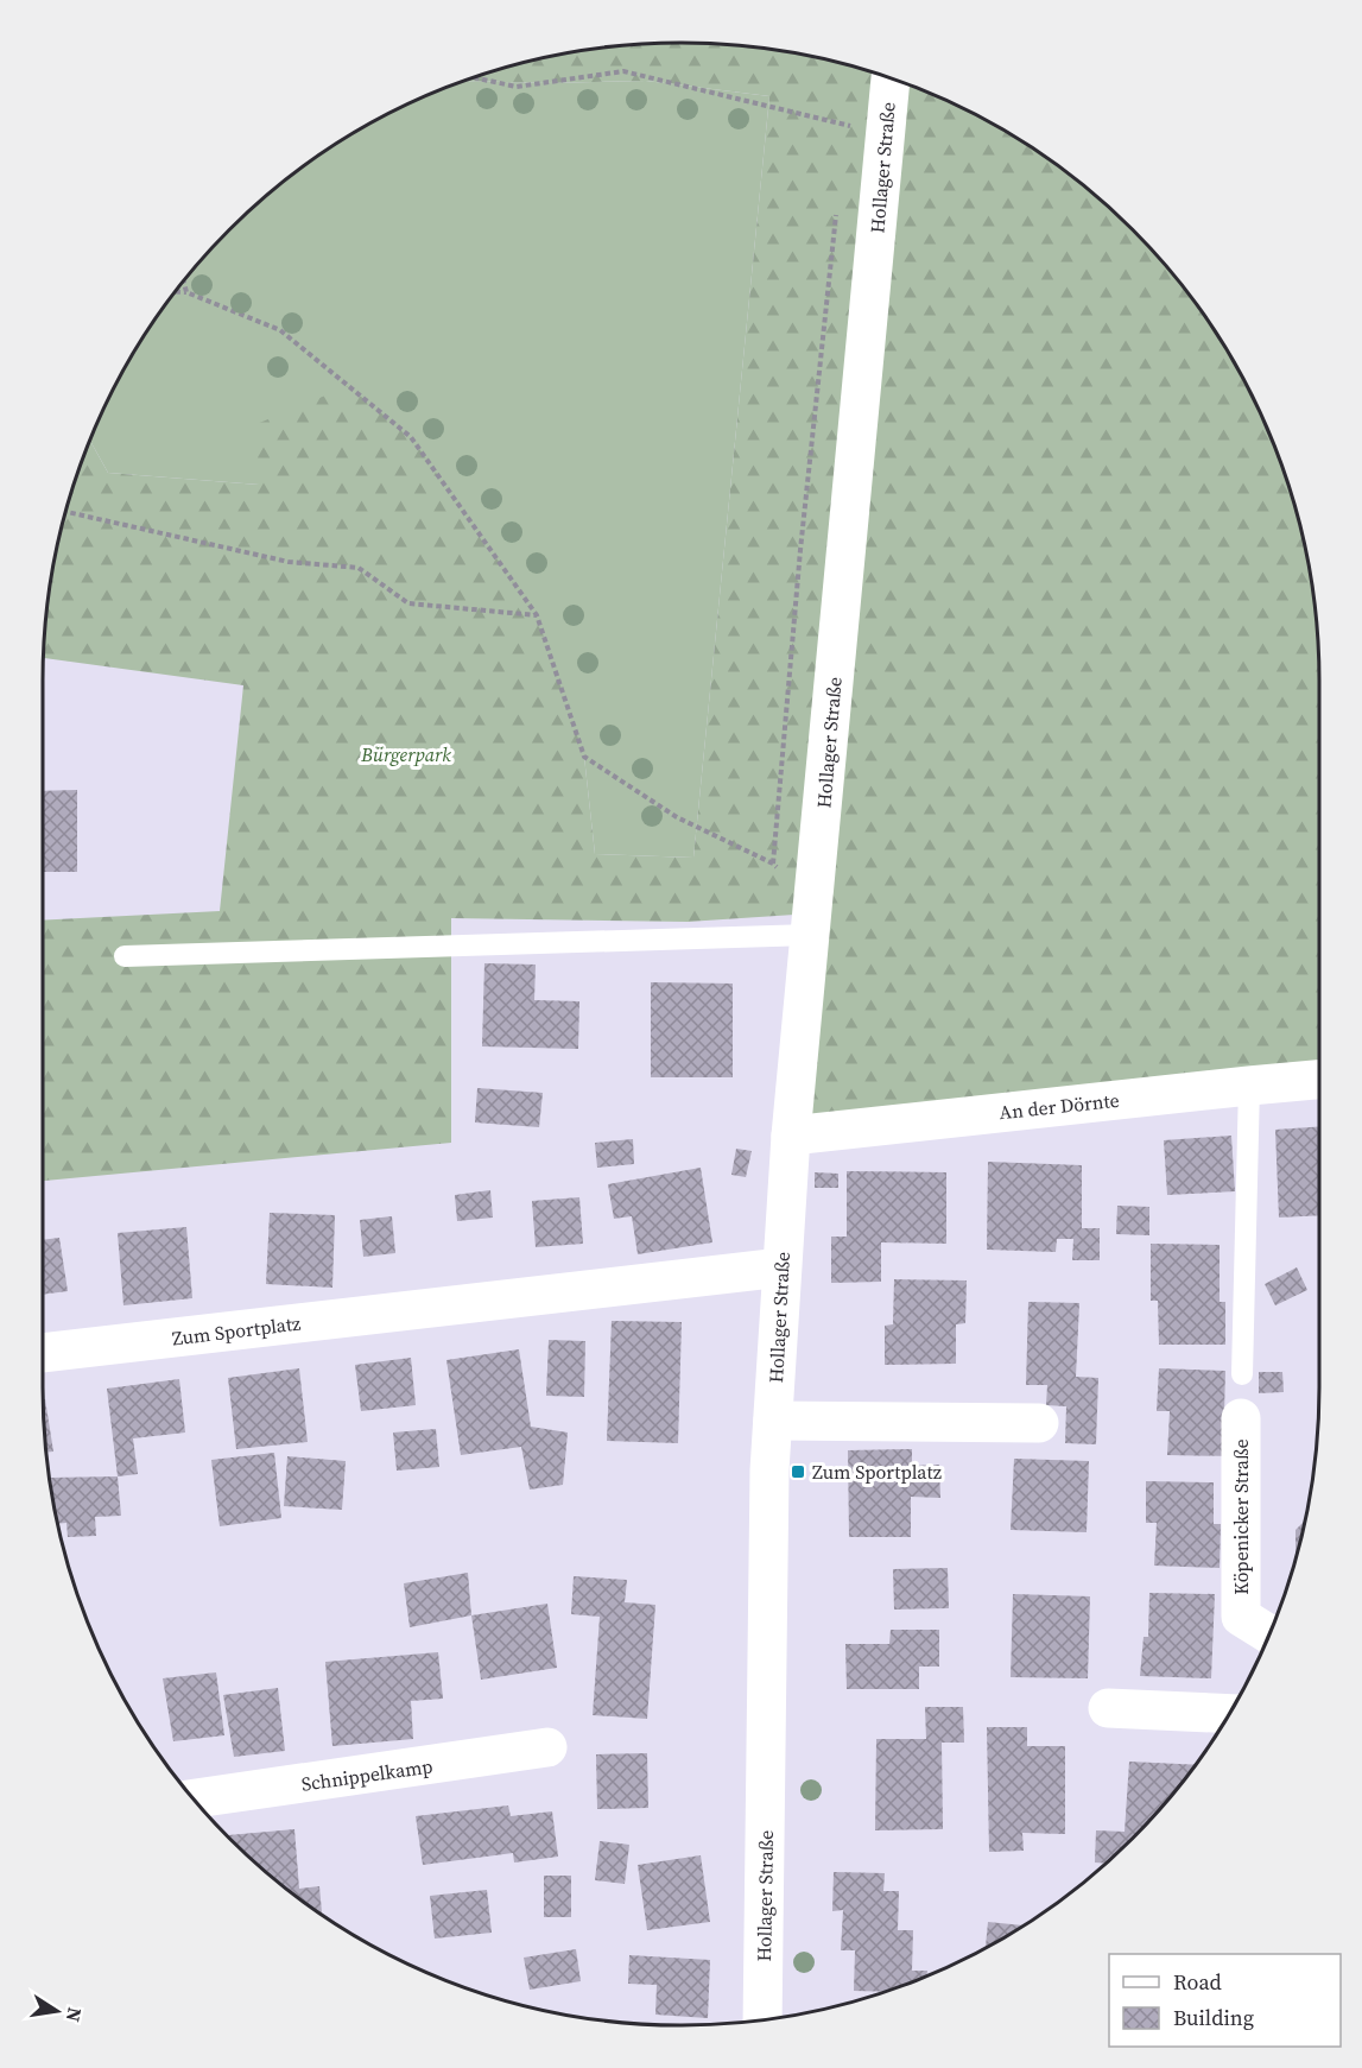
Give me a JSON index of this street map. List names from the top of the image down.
{
  "streets": {
    "street": [
      "Hollager Straße",
      "An der Dörnte",
      "Zum Sportplatz",
      "Köpenicker Straße",
      "Schnippelkamp"
    ]
  },
  "crossings": [
    ["Hollager Straße", "An der Dörnte"],
    ["Hollager Straße", "Zum Sportplatz"]
  ],
  "parks": ["Bürgerpark"],
  "places": {
    "transit": ["Zum Sportplatz"]
  },
  "legend": ["Road", "Building"],
  "north": "right"
}
